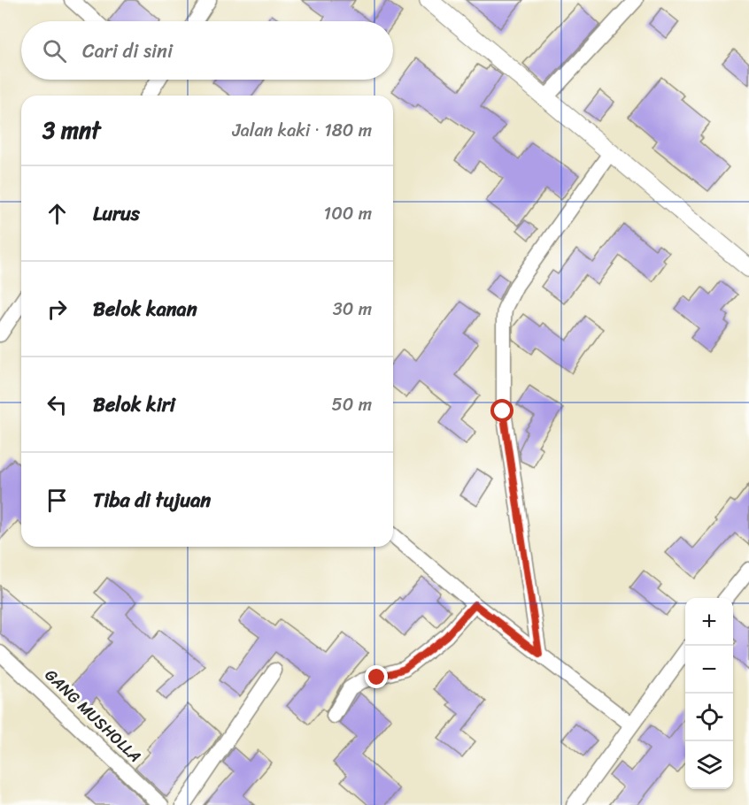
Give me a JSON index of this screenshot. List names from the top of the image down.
{
  "streets": {
    "street": ["GANG MUSHOLLA"]
  },
  "page": {
    "search": "Cari di sini",
    "heading": ["3 mnt", "Jalan kaki · 180 m"],
    "list": [
      ["Lurus", "100 m"],
      ["Belok kanan", "30 m"],
      ["Belok kiri", "50 m"],
      "Tiba di tujuan"
    ],
    "map_buttons": ["+", "−"]
  }
}
